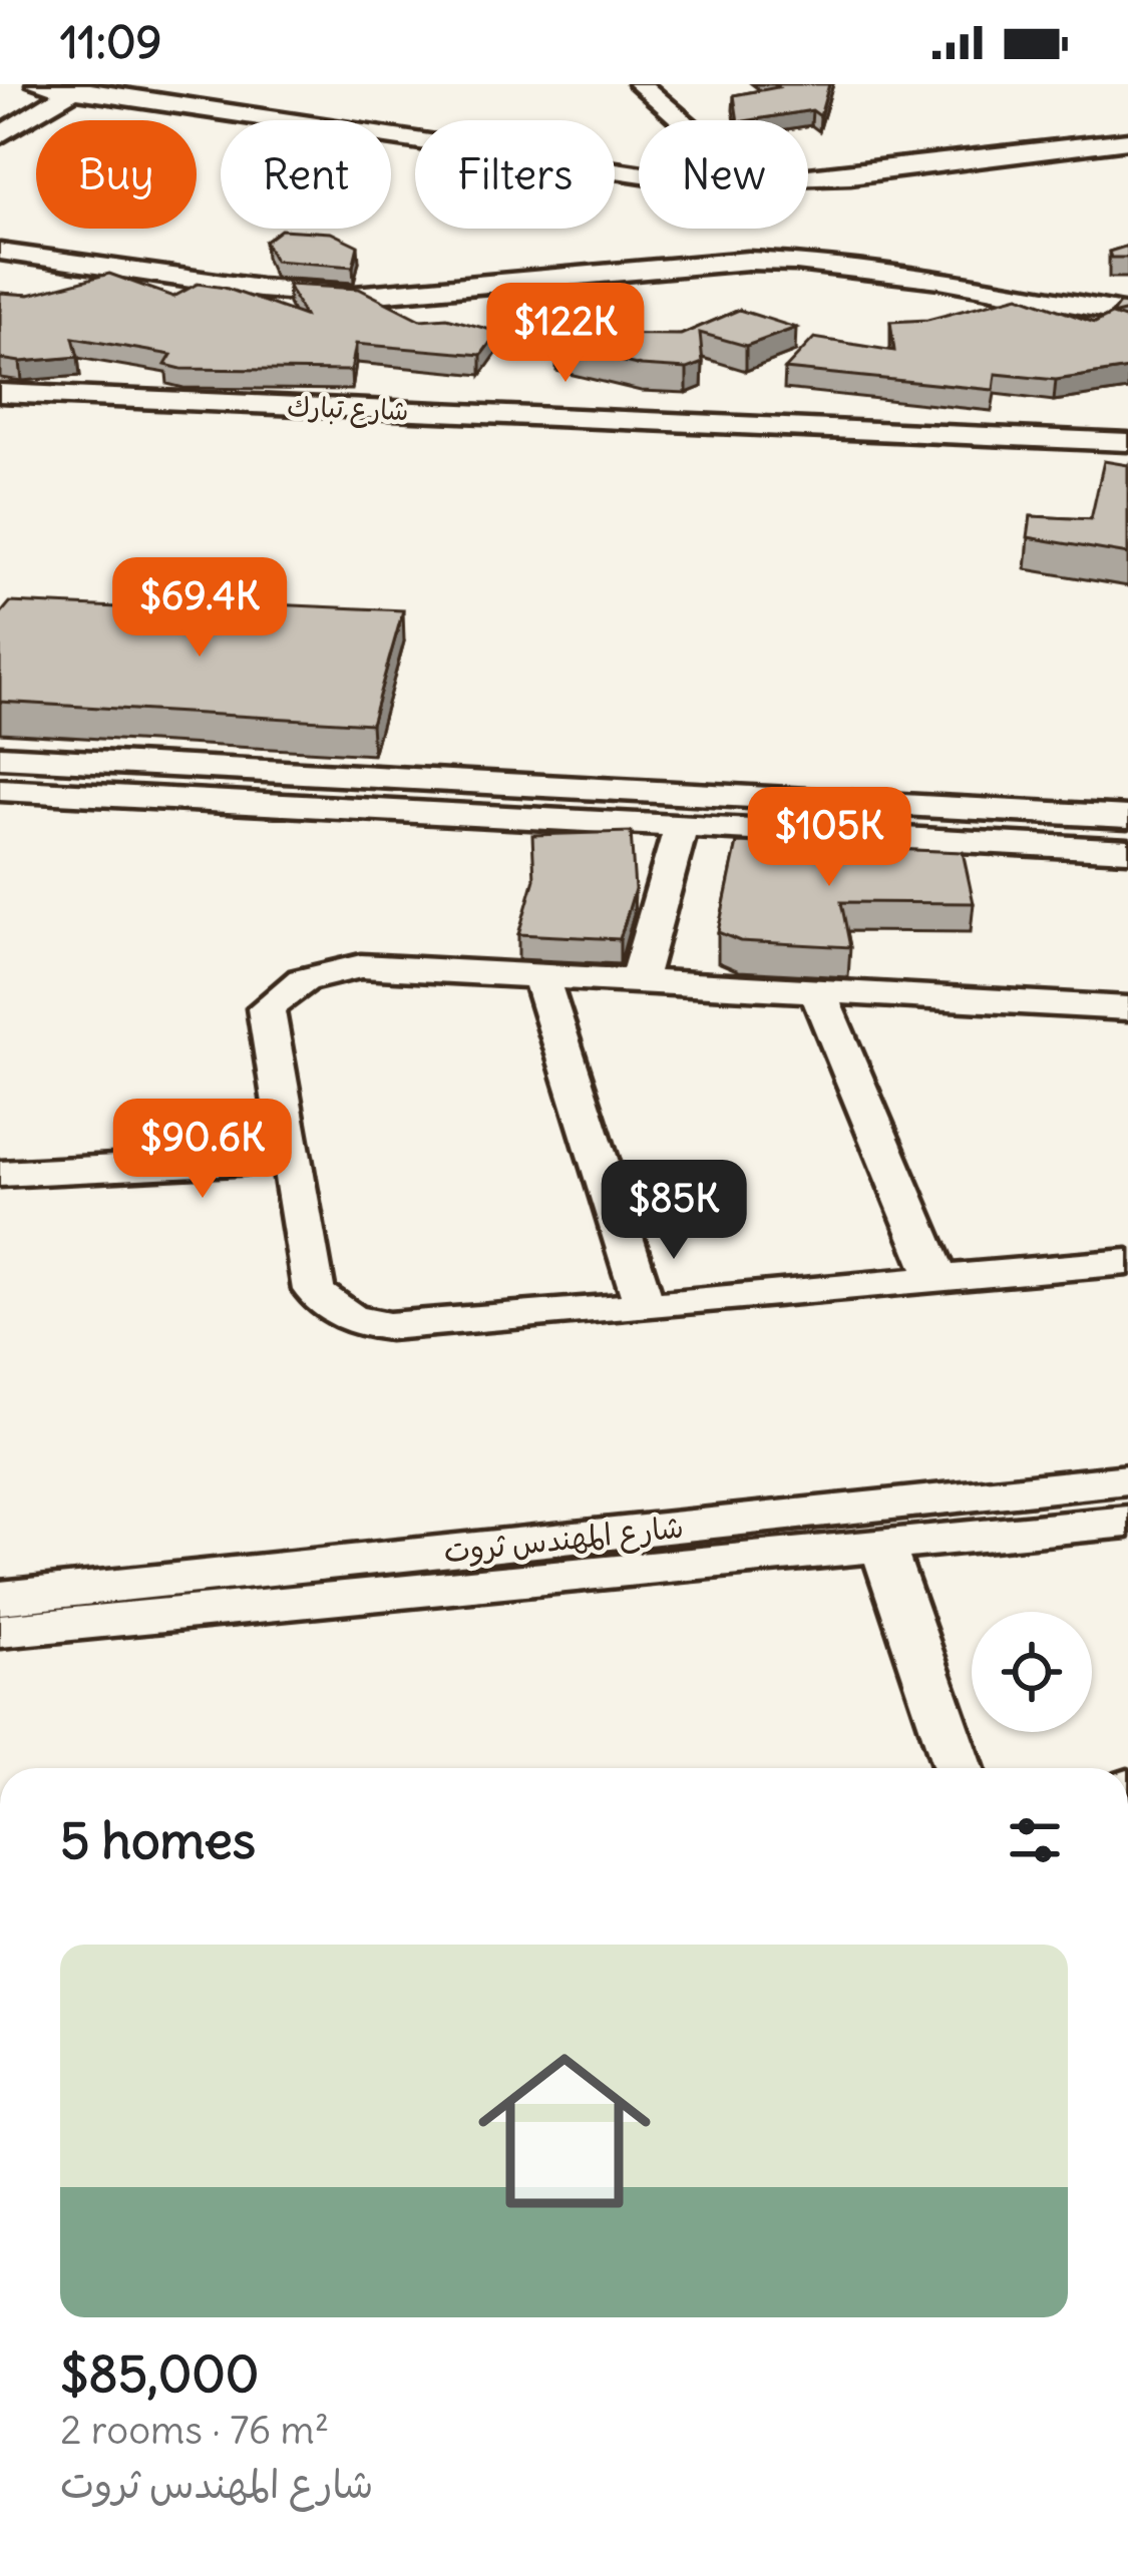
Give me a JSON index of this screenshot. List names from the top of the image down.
{
  "streets": {
    "street": ["شارع تبارك", "شارع المهندس ثروت"]
  },
  "page": {
    "status": "11:09",
    "chip": [
      "Buy",
      "Rent",
      "Filters",
      "New"
    ],
    "price": [
      "$122K",
      "$69.4K",
      "$105K",
      "$90.6K",
      "$85K"
    ],
    "heading": "5 homes",
    "list": [
      {
        "name": "$85,000",
        "note": "2 rooms · 76 m² · شارع المهندس ثروت"
      }
    ]
  }
}
